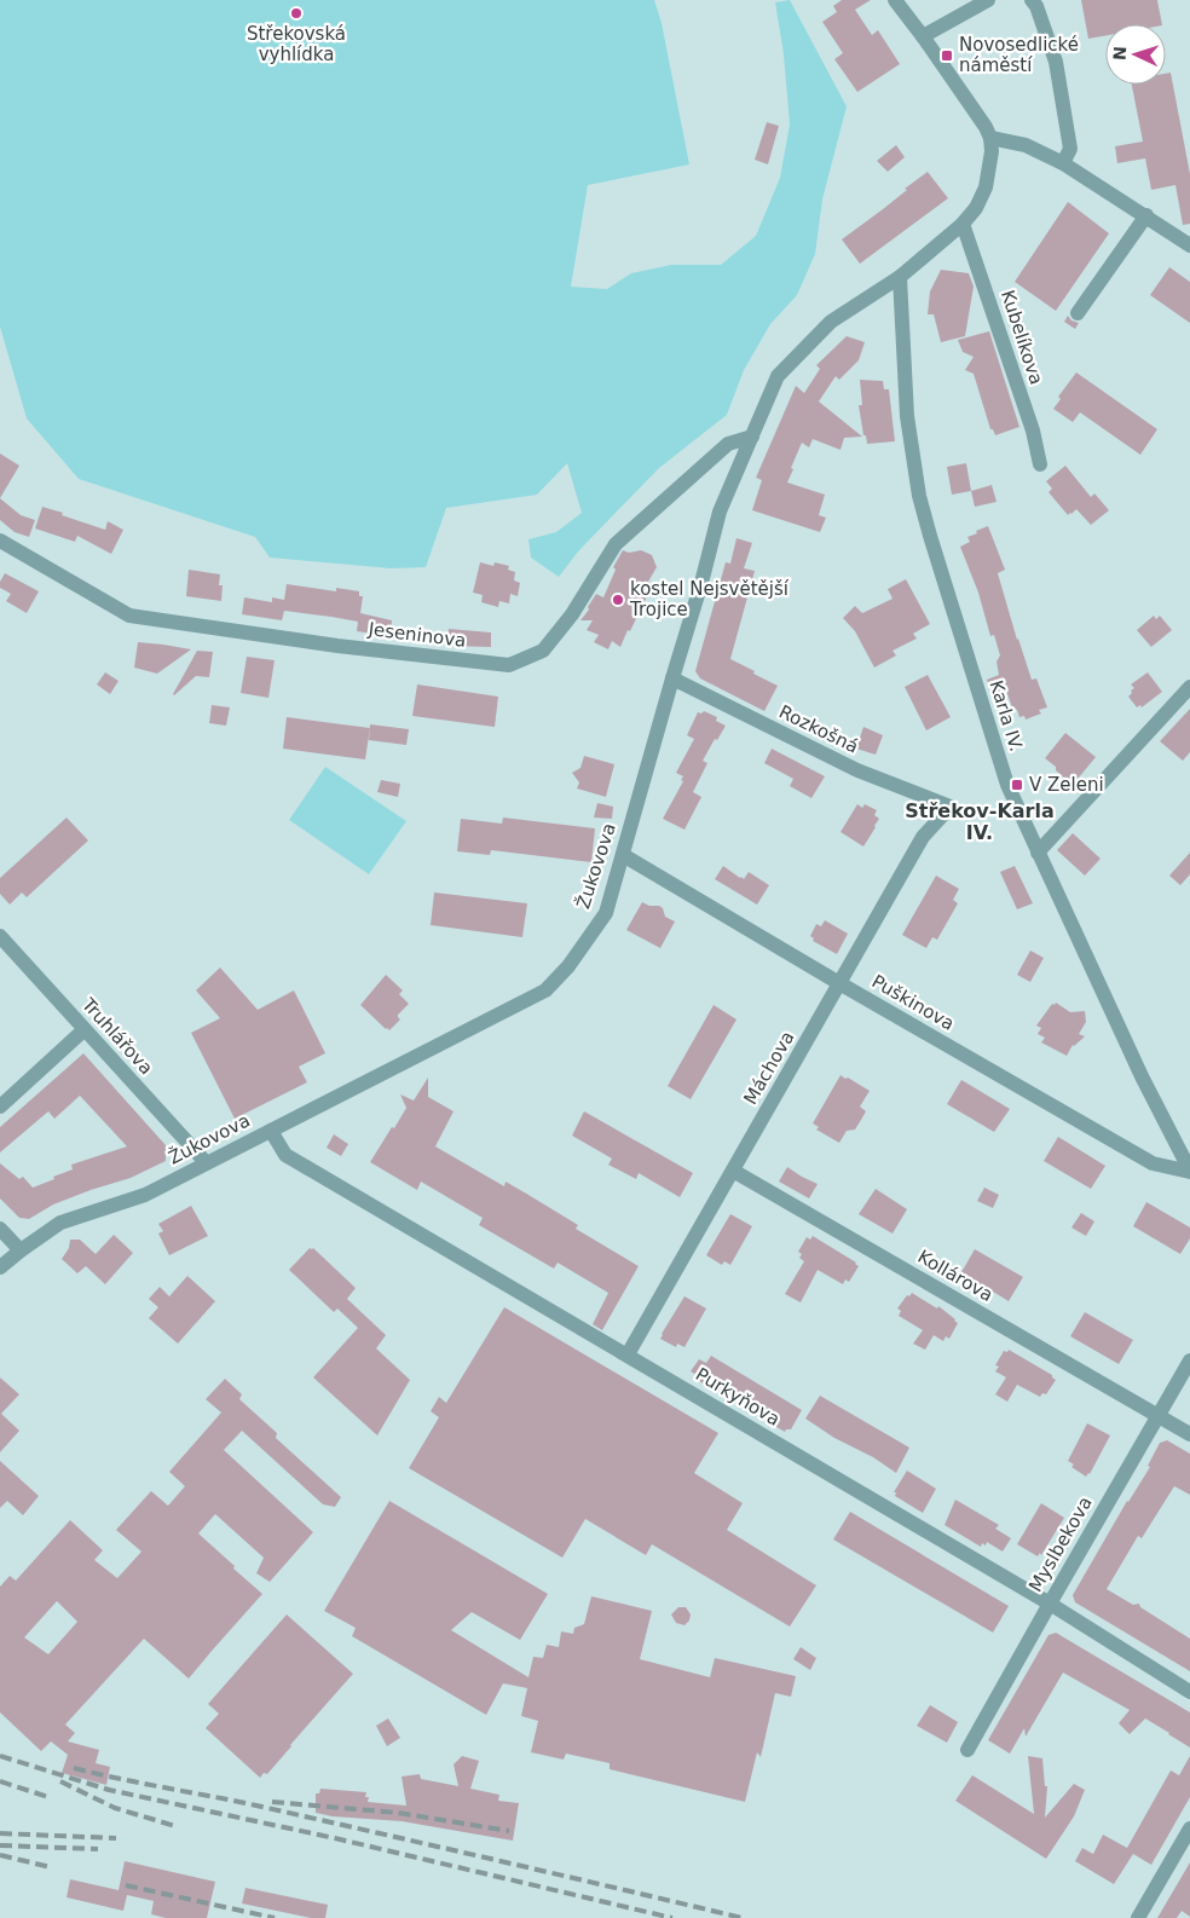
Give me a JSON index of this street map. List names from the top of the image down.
{
  "streets": {
    "street": [
      "Kubelíkova",
      "Jeseninova",
      "Karla IV.",
      "Rozkošná",
      "Žukovova",
      "Puškinova",
      "Truhlářova",
      "Máchova",
      "Kollárova",
      "Purkyňova",
      "Myslbekova"
    ]
  },
  "crossings": [
    ["Jeseninova", "Žukovova"],
    ["Karla IV.", "Žukovova"],
    ["Karla IV.", "Puškinova"],
    ["Rozkošná", "Žukovova"],
    ["Rozkošná", "Máchova"],
    ["Žukovova", "Puškinova"],
    ["Žukovova", "Truhlářova"],
    ["Žukovova", "Purkyňova"],
    ["Puškinova", "Máchova"],
    ["Máchova", "Kollárova"],
    ["Máchova", "Purkyňova"],
    ["Kollárova", "Myslbekova"],
    ["Purkyňova", "Myslbekova"]
  ],
  "districts": ["Střekov-Karla IV."],
  "places": {
    "other": ["Střekovská vyhlídka", "kostel Nejsvětější Trojice"],
    "transit": ["Novosedlické náměstí", "V Zeleni"]
  },
  "north": "left"
}
